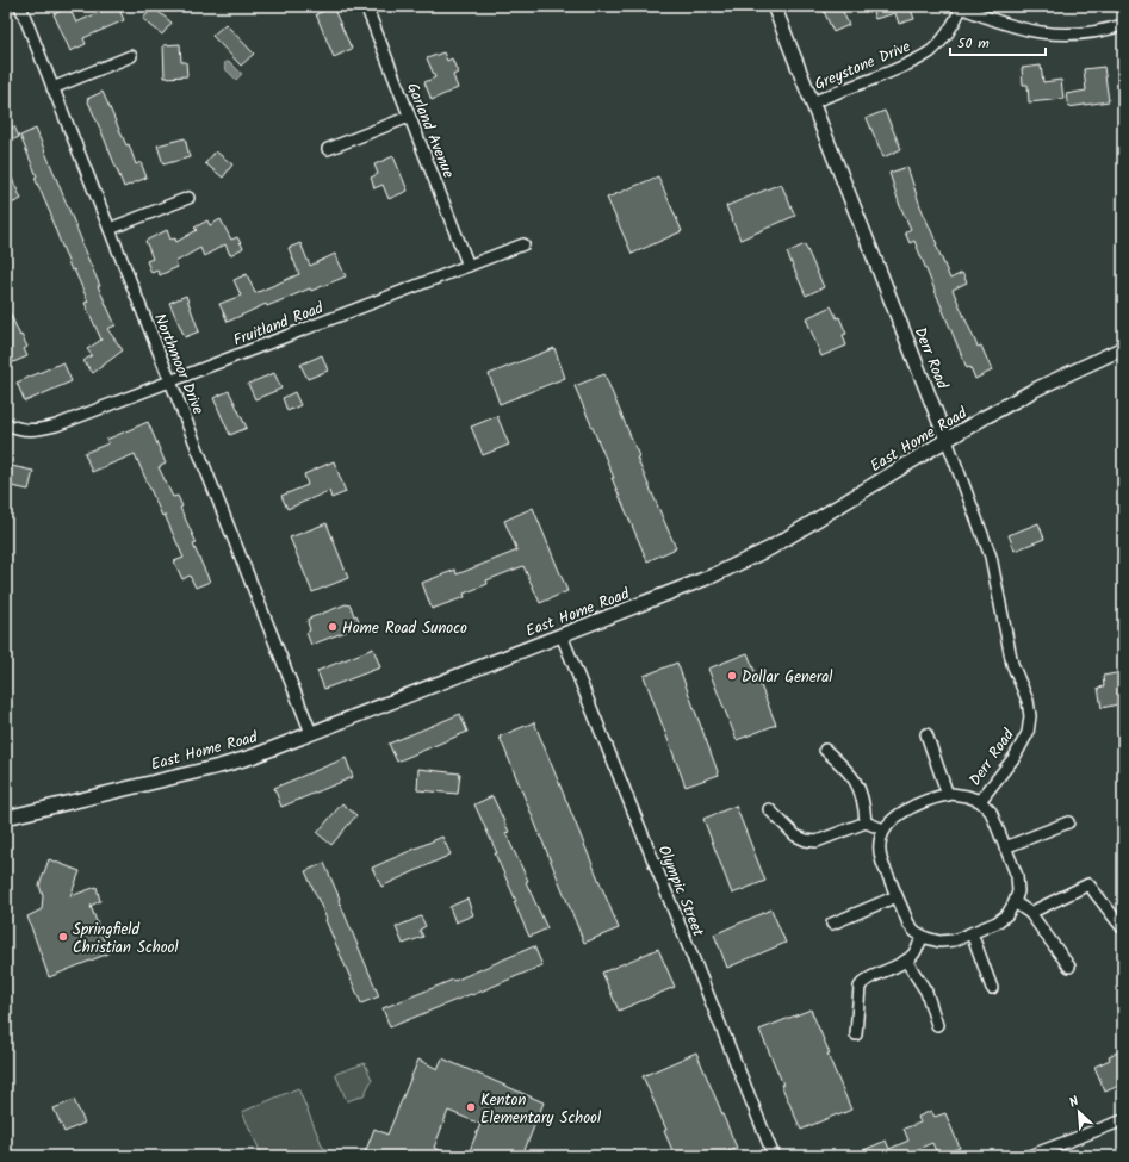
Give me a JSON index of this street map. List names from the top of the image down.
{
  "streets": {
    "street": [
      "Greystone Drive",
      "Garland Avenue",
      "Fruitland Road",
      "Derr Road",
      "Northmoor Drive",
      "East Home Road",
      "Olympic Street"
    ]
  },
  "crossings": [
    ["Greystone Drive", "Derr Road"],
    ["Garland Avenue", "Fruitland Road"],
    ["Fruitland Road", "Northmoor Drive"],
    ["Derr Road", "East Home Road"],
    ["Northmoor Drive", "East Home Road"],
    ["East Home Road", "Olympic Street"]
  ],
  "places": [
    "Home Road Sunoco",
    "Dollar General",
    "Springfield Christian School",
    "Kenton Elementary School"
  ],
  "scale_bar": "50 m",
  "north": "top left"
}
